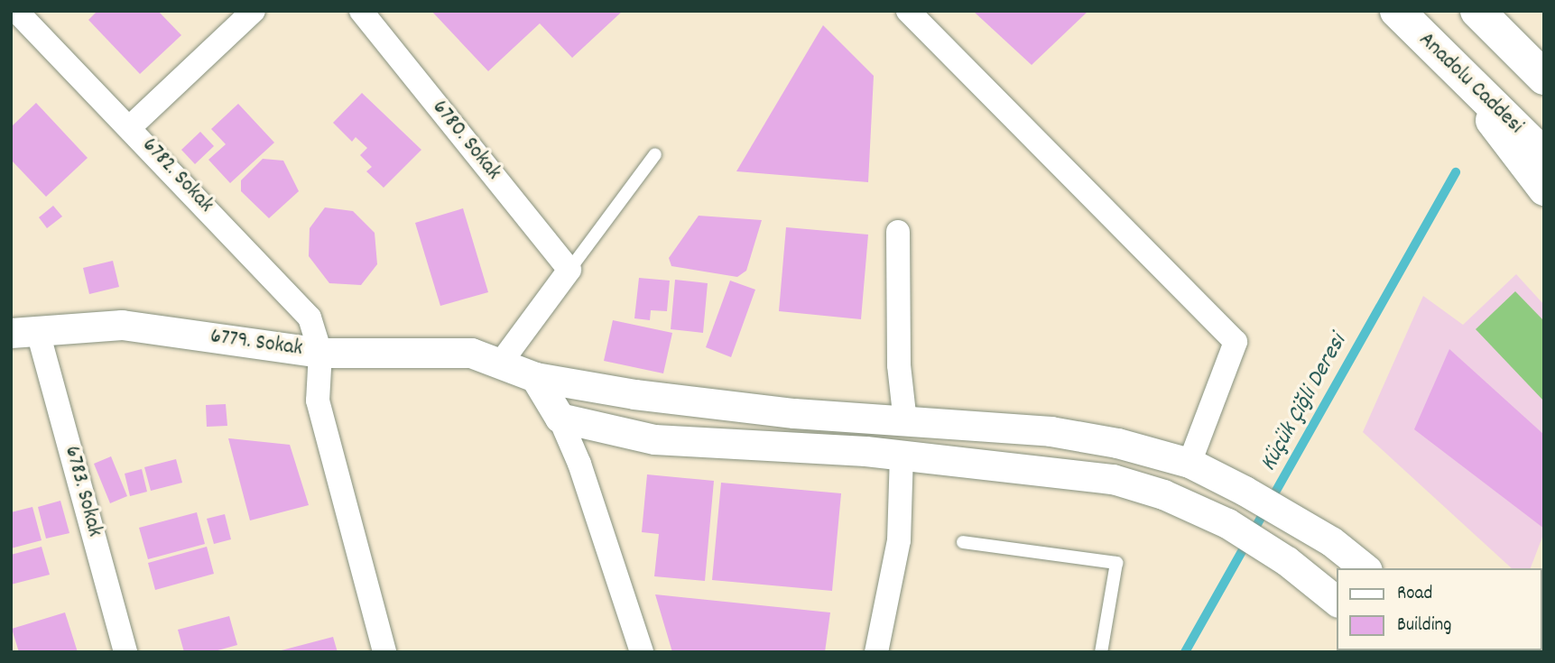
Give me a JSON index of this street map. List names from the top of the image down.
{
  "streets": {
    "highway": ["Anadolu Caddesi"],
    "street": [
      "6780. Sokak",
      "6782. Sokak",
      "6779. Sokak",
      "6783. Sokak"
    ]
  },
  "crossings": [
    ["6782. Sokak", "6779. Sokak"],
    ["6779. Sokak", "6783. Sokak"]
  ],
  "water": ["Küçük Çiğli Deresi"],
  "legend": ["Road", "Building"]
}
